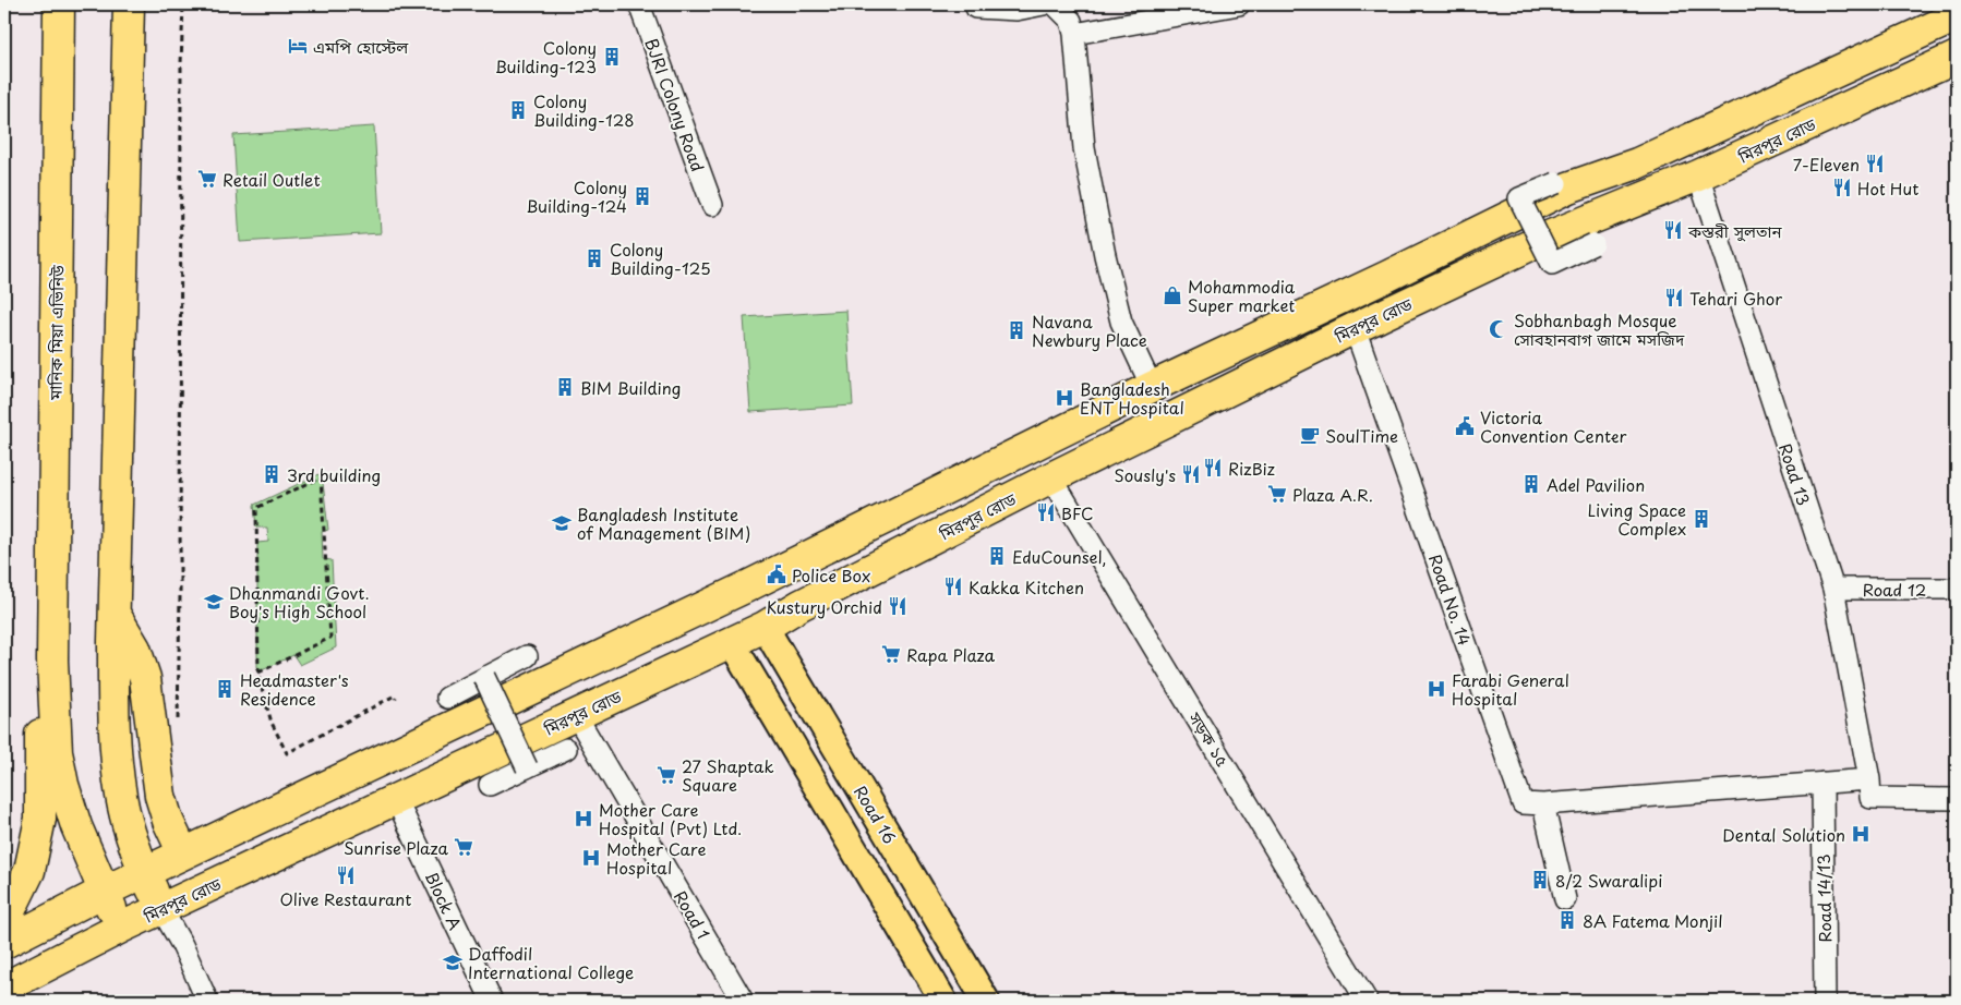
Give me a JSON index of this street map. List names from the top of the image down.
{
  "streets": {
    "highway": ["মিরপুর রোড", "মানিক মিয়া এভিনিউ"],
    "main road": ["Road 16"],
    "street": [
      "BJRI Colony Road",
      "Road 13",
      "Road 12",
      "Road No. 14",
      "সড়ক ১৫",
      "Road 14/13",
      "Block A",
      "Road 1"
    ]
  },
  "crossings": [
    ["মিরপুর রোড", "মানিক মিয়া এভিনিউ"],
    ["মিরপুর রোড", "Road 13"],
    ["মিরপুর রোড", "Road No. 14"],
    ["মিরপুর রোড", "সড়ক ১৫"],
    ["মিরপুর রোড", "Road 16"],
    ["মিরপুর রোড", "Block A"],
    ["মিরপুর রোড", "Road 1"],
    ["Road 13", "Road 12"],
    ["Road No. 14", "Road 14/13"]
  ],
  "places": {
    "hotel": ["এমপি হোস্টেল"],
    "building": [
      "Colony Building-123",
      "Colony Building-128",
      "Colony Building-124",
      "Colony Building-125",
      "Navana Newbury Place",
      "BIM Building",
      "3rd building",
      "Adel Pavilion",
      "Living Space Complex",
      "EduCounsel,",
      "Headmaster's Residence",
      "8/2 Swaralipi",
      "8A Fatema Monjil"
    ],
    "restaurant": [
      "7-Eleven",
      "Hot Hut",
      "কস্তরী সুলতান",
      "Tehari Ghor",
      "RizBiz",
      "Sously's",
      "BFC",
      "Kakka Kitchen",
      "Kustury Orchid",
      "Olive Restaurant"
    ],
    "supermarket": [
      "Retail Outlet",
      "Plaza A.R.",
      "Rapa Plaza",
      "27 Shaptak Square",
      "Sunrise Plaza"
    ],
    "shop": ["Mohammodia Super market"],
    "mosque": ["Sobhanbagh Mosque সোবহানবাগ জামে মসজিদ"],
    "hospital": [
      "Bangladesh ENT Hospital",
      "Farabi General Hospital",
      "Mother Care Hospital (Pvt) Ltd.",
      "Dental Solution",
      "Mother Care Hospital"
    ],
    "public building": ["Victoria Convention Center", "Police Box"],
    "cafe": ["SoulTime"],
    "school or university": ["Bangladesh Institute of Management (BIM)", "Dhanmandi Govt. Boy's High School", "Daffodil International College"]
  }
}
